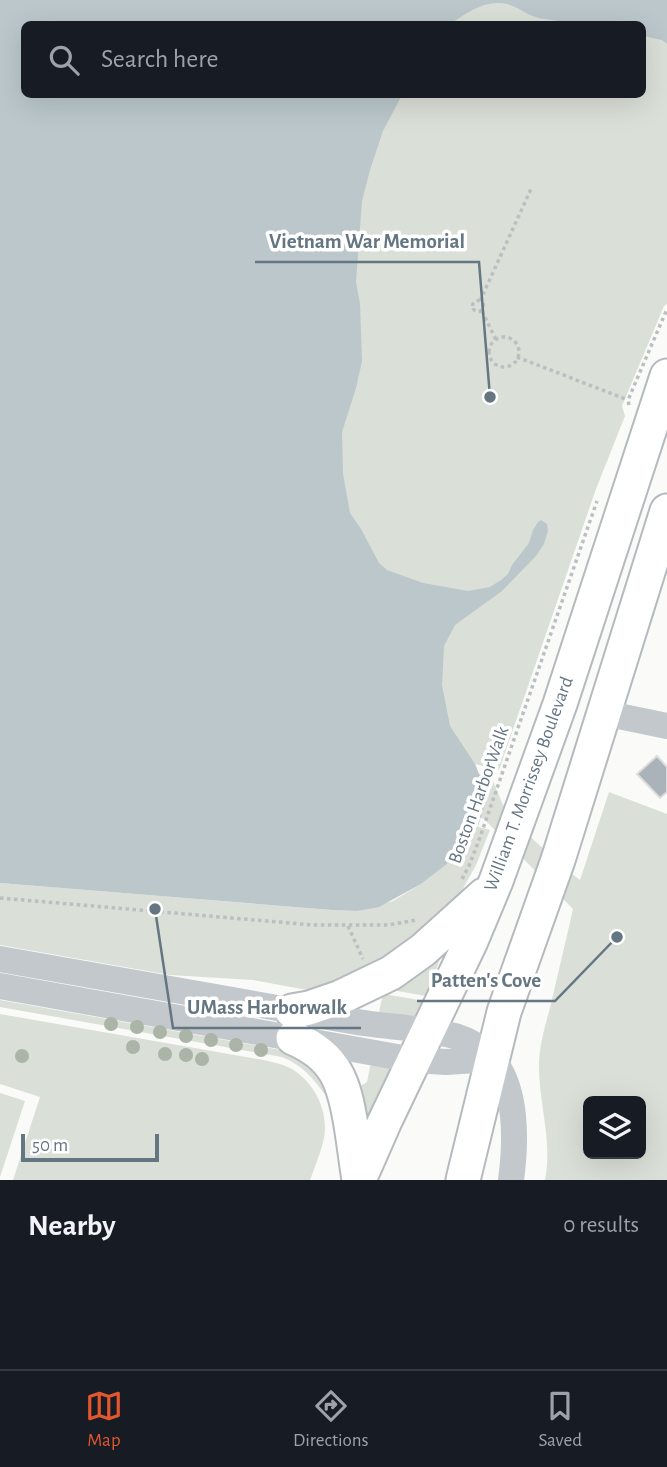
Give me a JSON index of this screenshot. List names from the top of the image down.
{
  "streets": {
    "main road": ["William T. Morrissey Boulevard"],
    "path": ["Boston HarborWalk"]
  },
  "crossings": [
    ["William T. Morrissey Boulevard", "Boston HarborWalk"]
  ],
  "places": ["Vietnam War Memorial", "UMass Harborwalk", "Patten's Cove"],
  "scale_bar": "50 m",
  "page": {
    "search": "Search here",
    "scale": "50 m",
    "heading": ["Nearby", "0 results"],
    "nav": ["Map", "Directions", "Saved"]
  }
}
